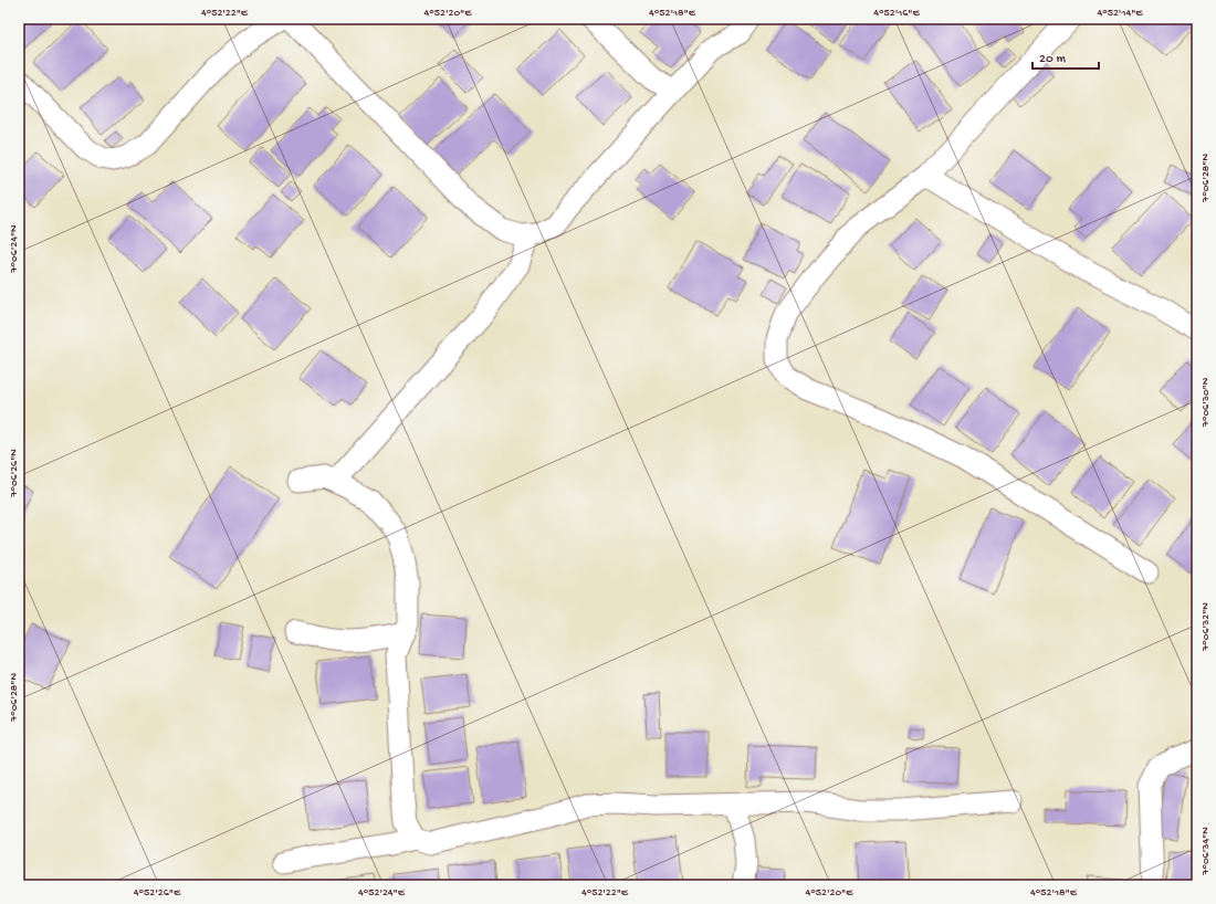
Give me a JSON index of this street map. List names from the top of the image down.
{
  "scale_bar": "20 m",
  "coordinates": [
    "4°52'22\"E",
    "4°52'20\"E",
    "4°52'18\"E",
    "4°52'16\"E",
    "4°52'14\"E",
    "7°06'28\"N",
    "7°06'24\"N",
    "7°06'30\"N",
    "7°06'26\"N",
    "7°06'32\"N",
    "7°06'34\"N",
    "4°52'26\"E",
    "4°52'24\"E"
  ]
}
